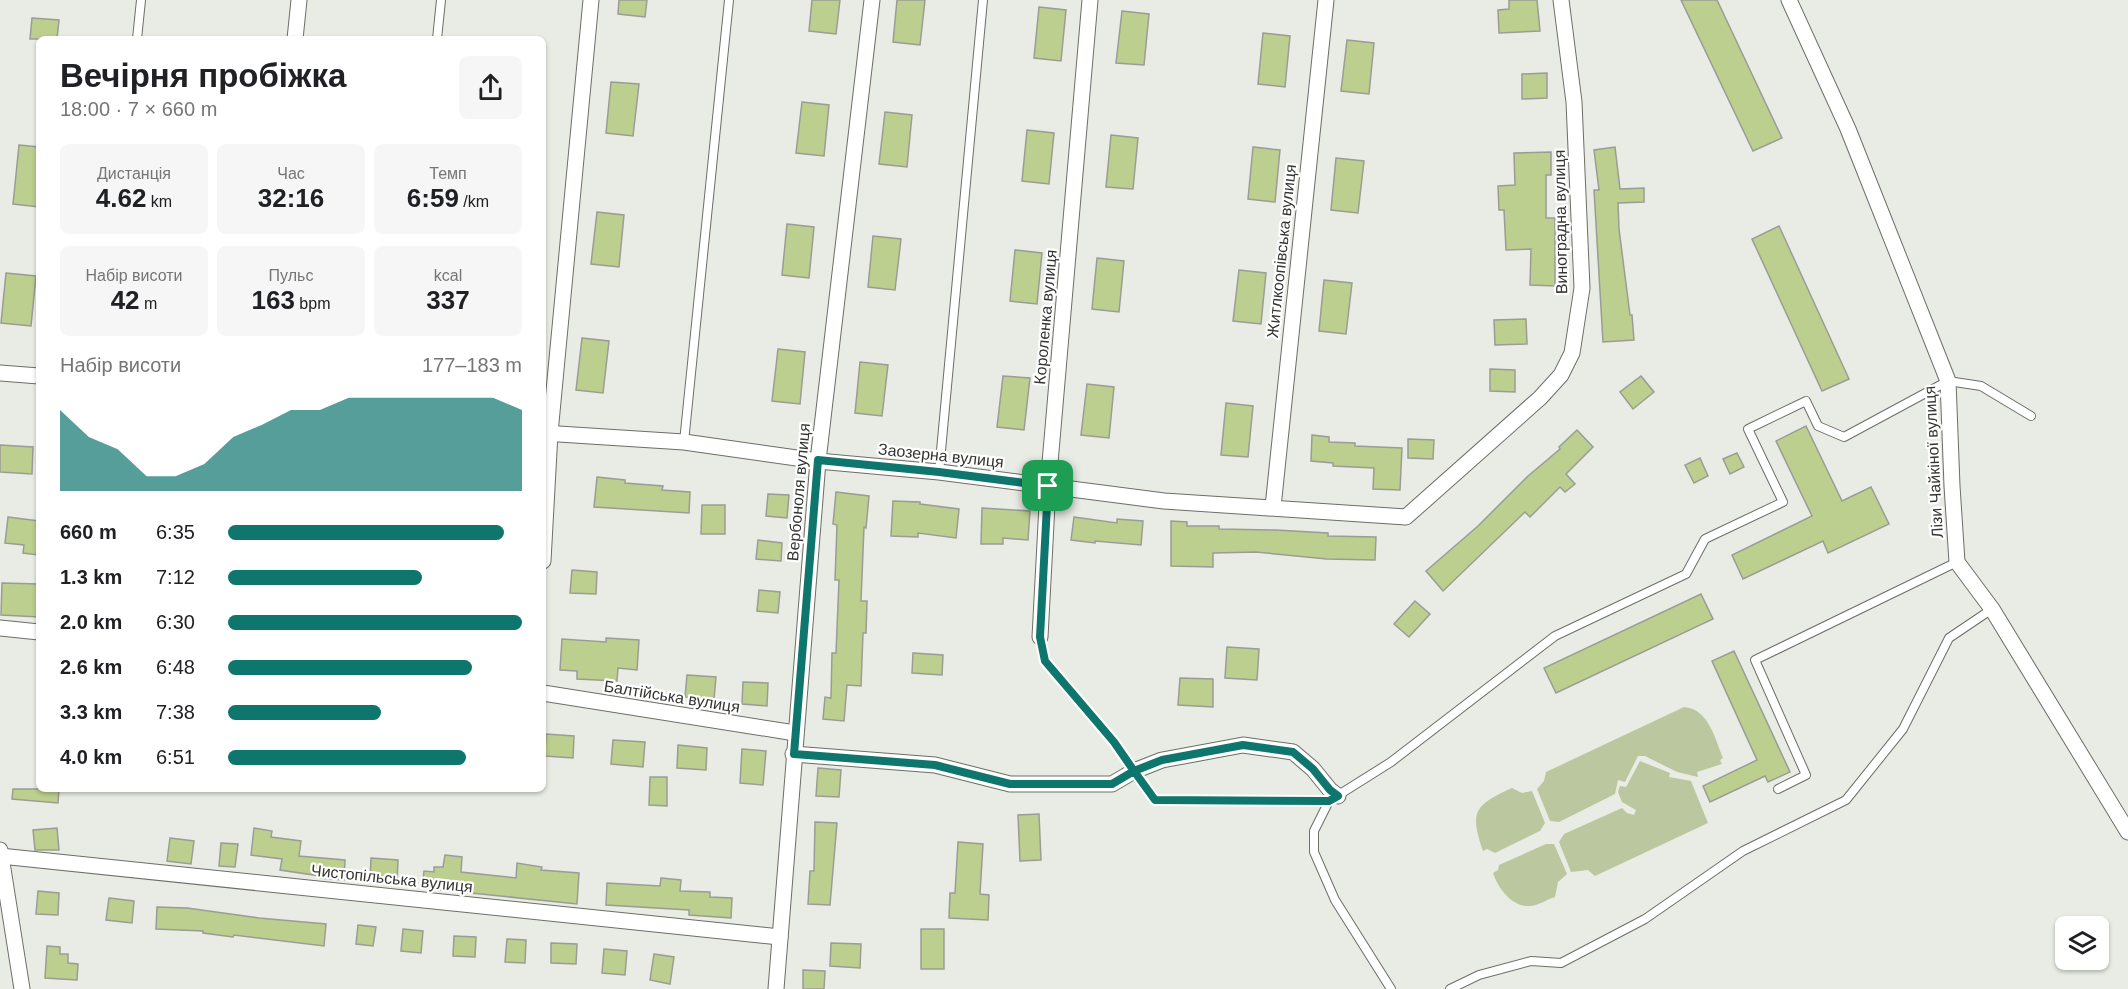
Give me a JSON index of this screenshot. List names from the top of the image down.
{
  "streets": {
    "street": [
      "Виноградна вулиця",
      "Житлкоопівська вулиця",
      "Короленка вулиця",
      "Заозерна вулиця",
      "Лізи Чайкіної вулиця",
      "Вербоноля вулиця",
      "Балтійська вулиця",
      "Чистопільська вулиця"
    ]
  },
  "crossings": [
    ["Виноградна вулиця", "Заозерна вулиця"],
    ["Житлкоопівська вулиця", "Заозерна вулиця"],
    ["Короленка вулиця", "Заозерна вулиця"],
    ["Заозерна вулиця", "Вербоноля вулиця"],
    ["Вербоноля вулиця", "Балтійська вулиця"],
    ["Вербоноля вулиця", "Чистопільська вулиця"]
  ],
  "page": {
    "heading": ["Вечірня пробіжка", "18:00 · 7 × 660 m"],
    "stats": [
      ["Дистанція", "4.62 km"],
      ["Час", "32:16"],
      ["Темп", "6:59 /km"],
      ["Набір висоти", "42 m"],
      ["Пульс", "163 bpm"],
      ["kcal", "337"]
    ],
    "chart": ["Набір висоти", "177–183 m"],
    "list": [
      {
        "name": "660 m",
        "note": "6:35"
      },
      {
        "name": "1.3 km",
        "note": "7:12"
      },
      {
        "name": "2.0 km",
        "note": "6:30"
      },
      {
        "name": "2.6 km",
        "note": "6:48"
      },
      {
        "name": "3.3 km",
        "note": "7:38"
      },
      {
        "name": "4.0 km",
        "note": "6:51"
      }
    ]
  }
}
